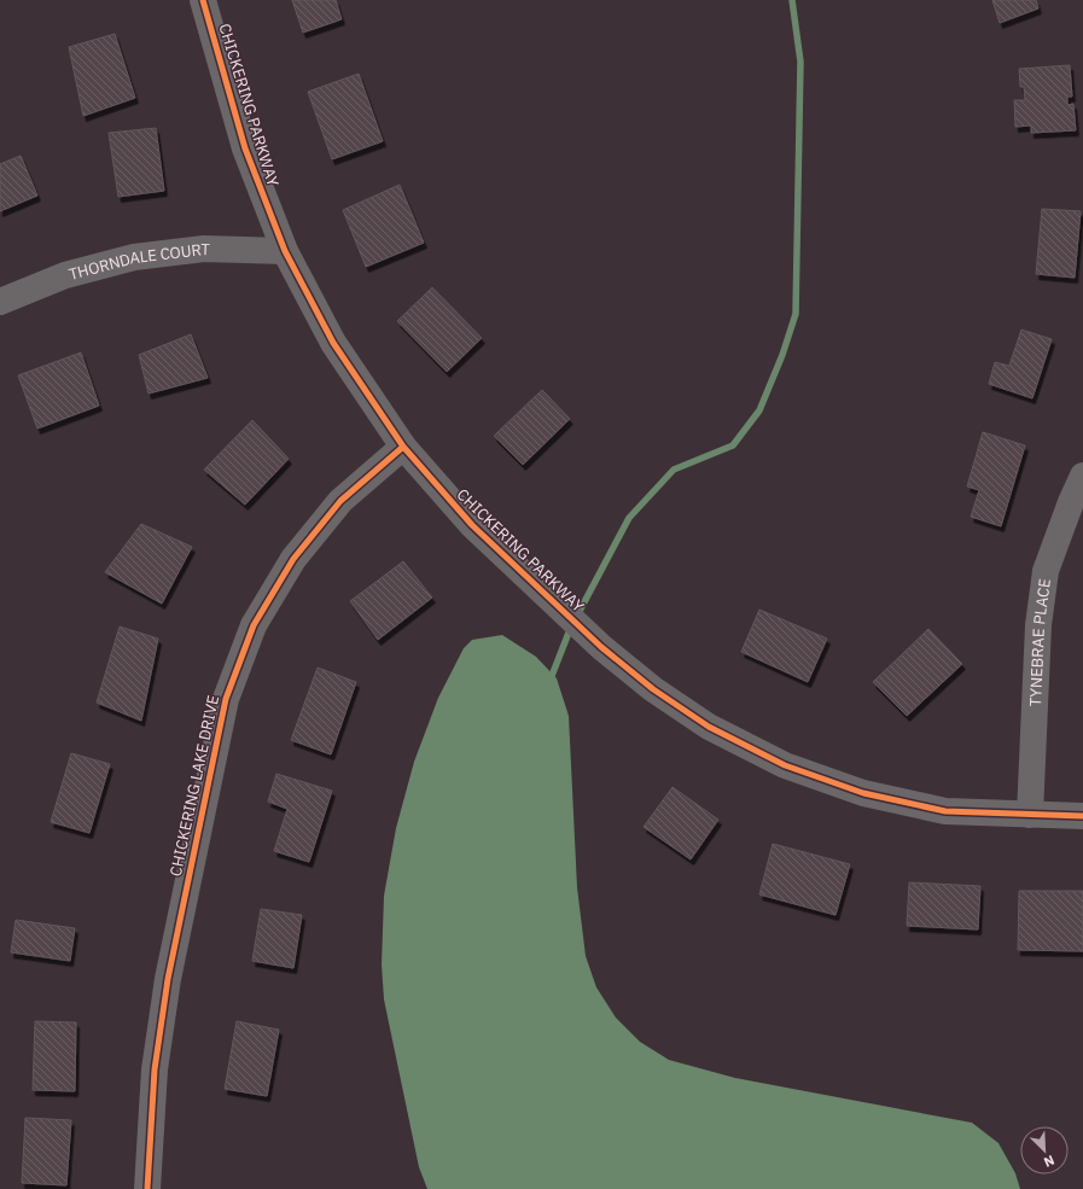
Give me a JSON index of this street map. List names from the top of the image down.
{
  "streets": {
    "street": [
      "CHICKERING PARKWAY",
      "THORNDALE COURT",
      "TYNEBRAE PLACE",
      "CHICKERING LAKE DRIVE"
    ]
  },
  "crossings": [
    ["CHICKERING PARKWAY", "THORNDALE COURT"],
    ["CHICKERING PARKWAY", "TYNEBRAE PLACE"],
    ["CHICKERING PARKWAY", "CHICKERING LAKE DRIVE"]
  ],
  "north": "bottom right"
}
